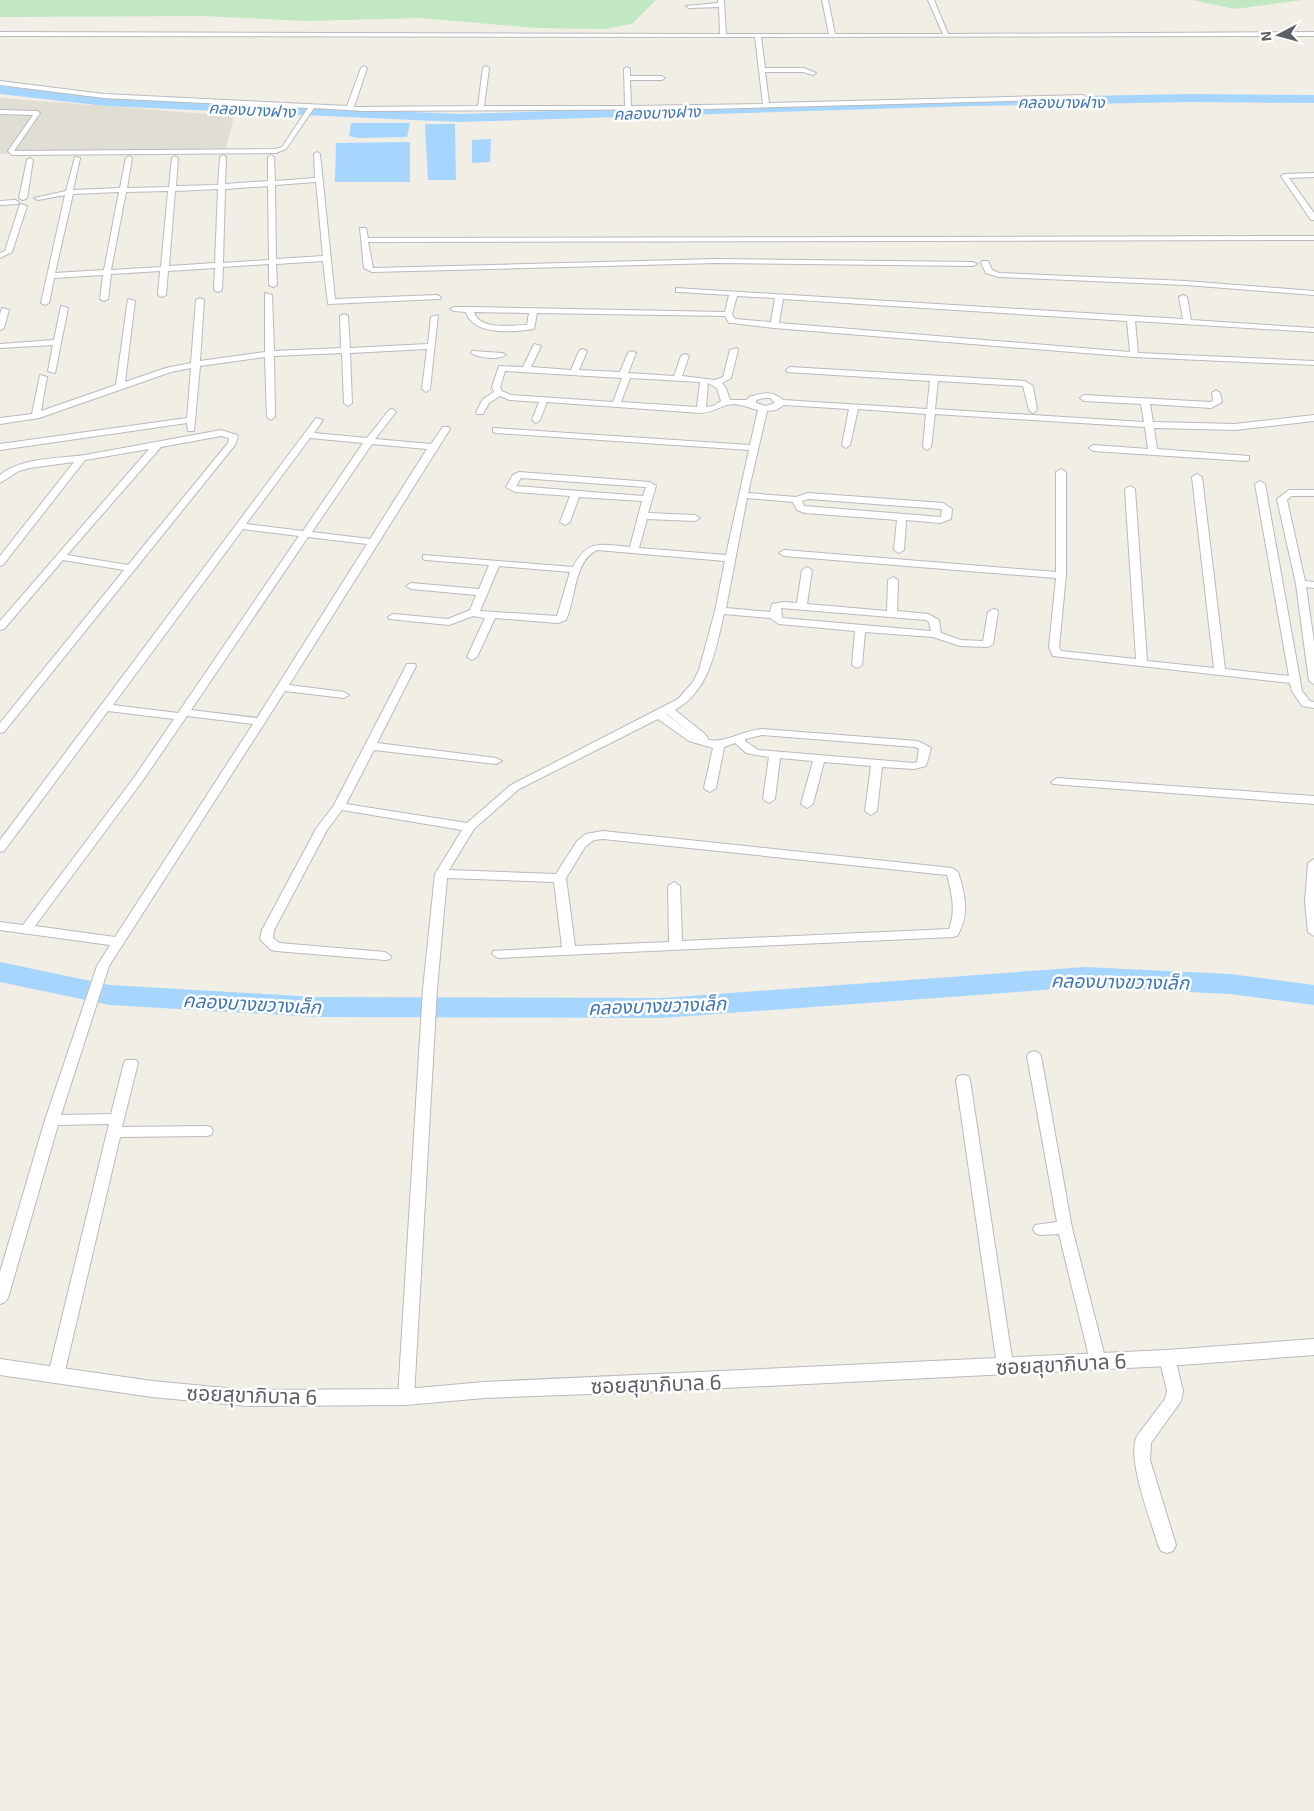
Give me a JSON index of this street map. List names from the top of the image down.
{
  "streets": {
    "street": ["ซอยสุขาภิบาล 6"]
  },
  "water": ["คลองบางฝาง", "คลองบางขวางเล็ก"],
  "north": "left"
}
